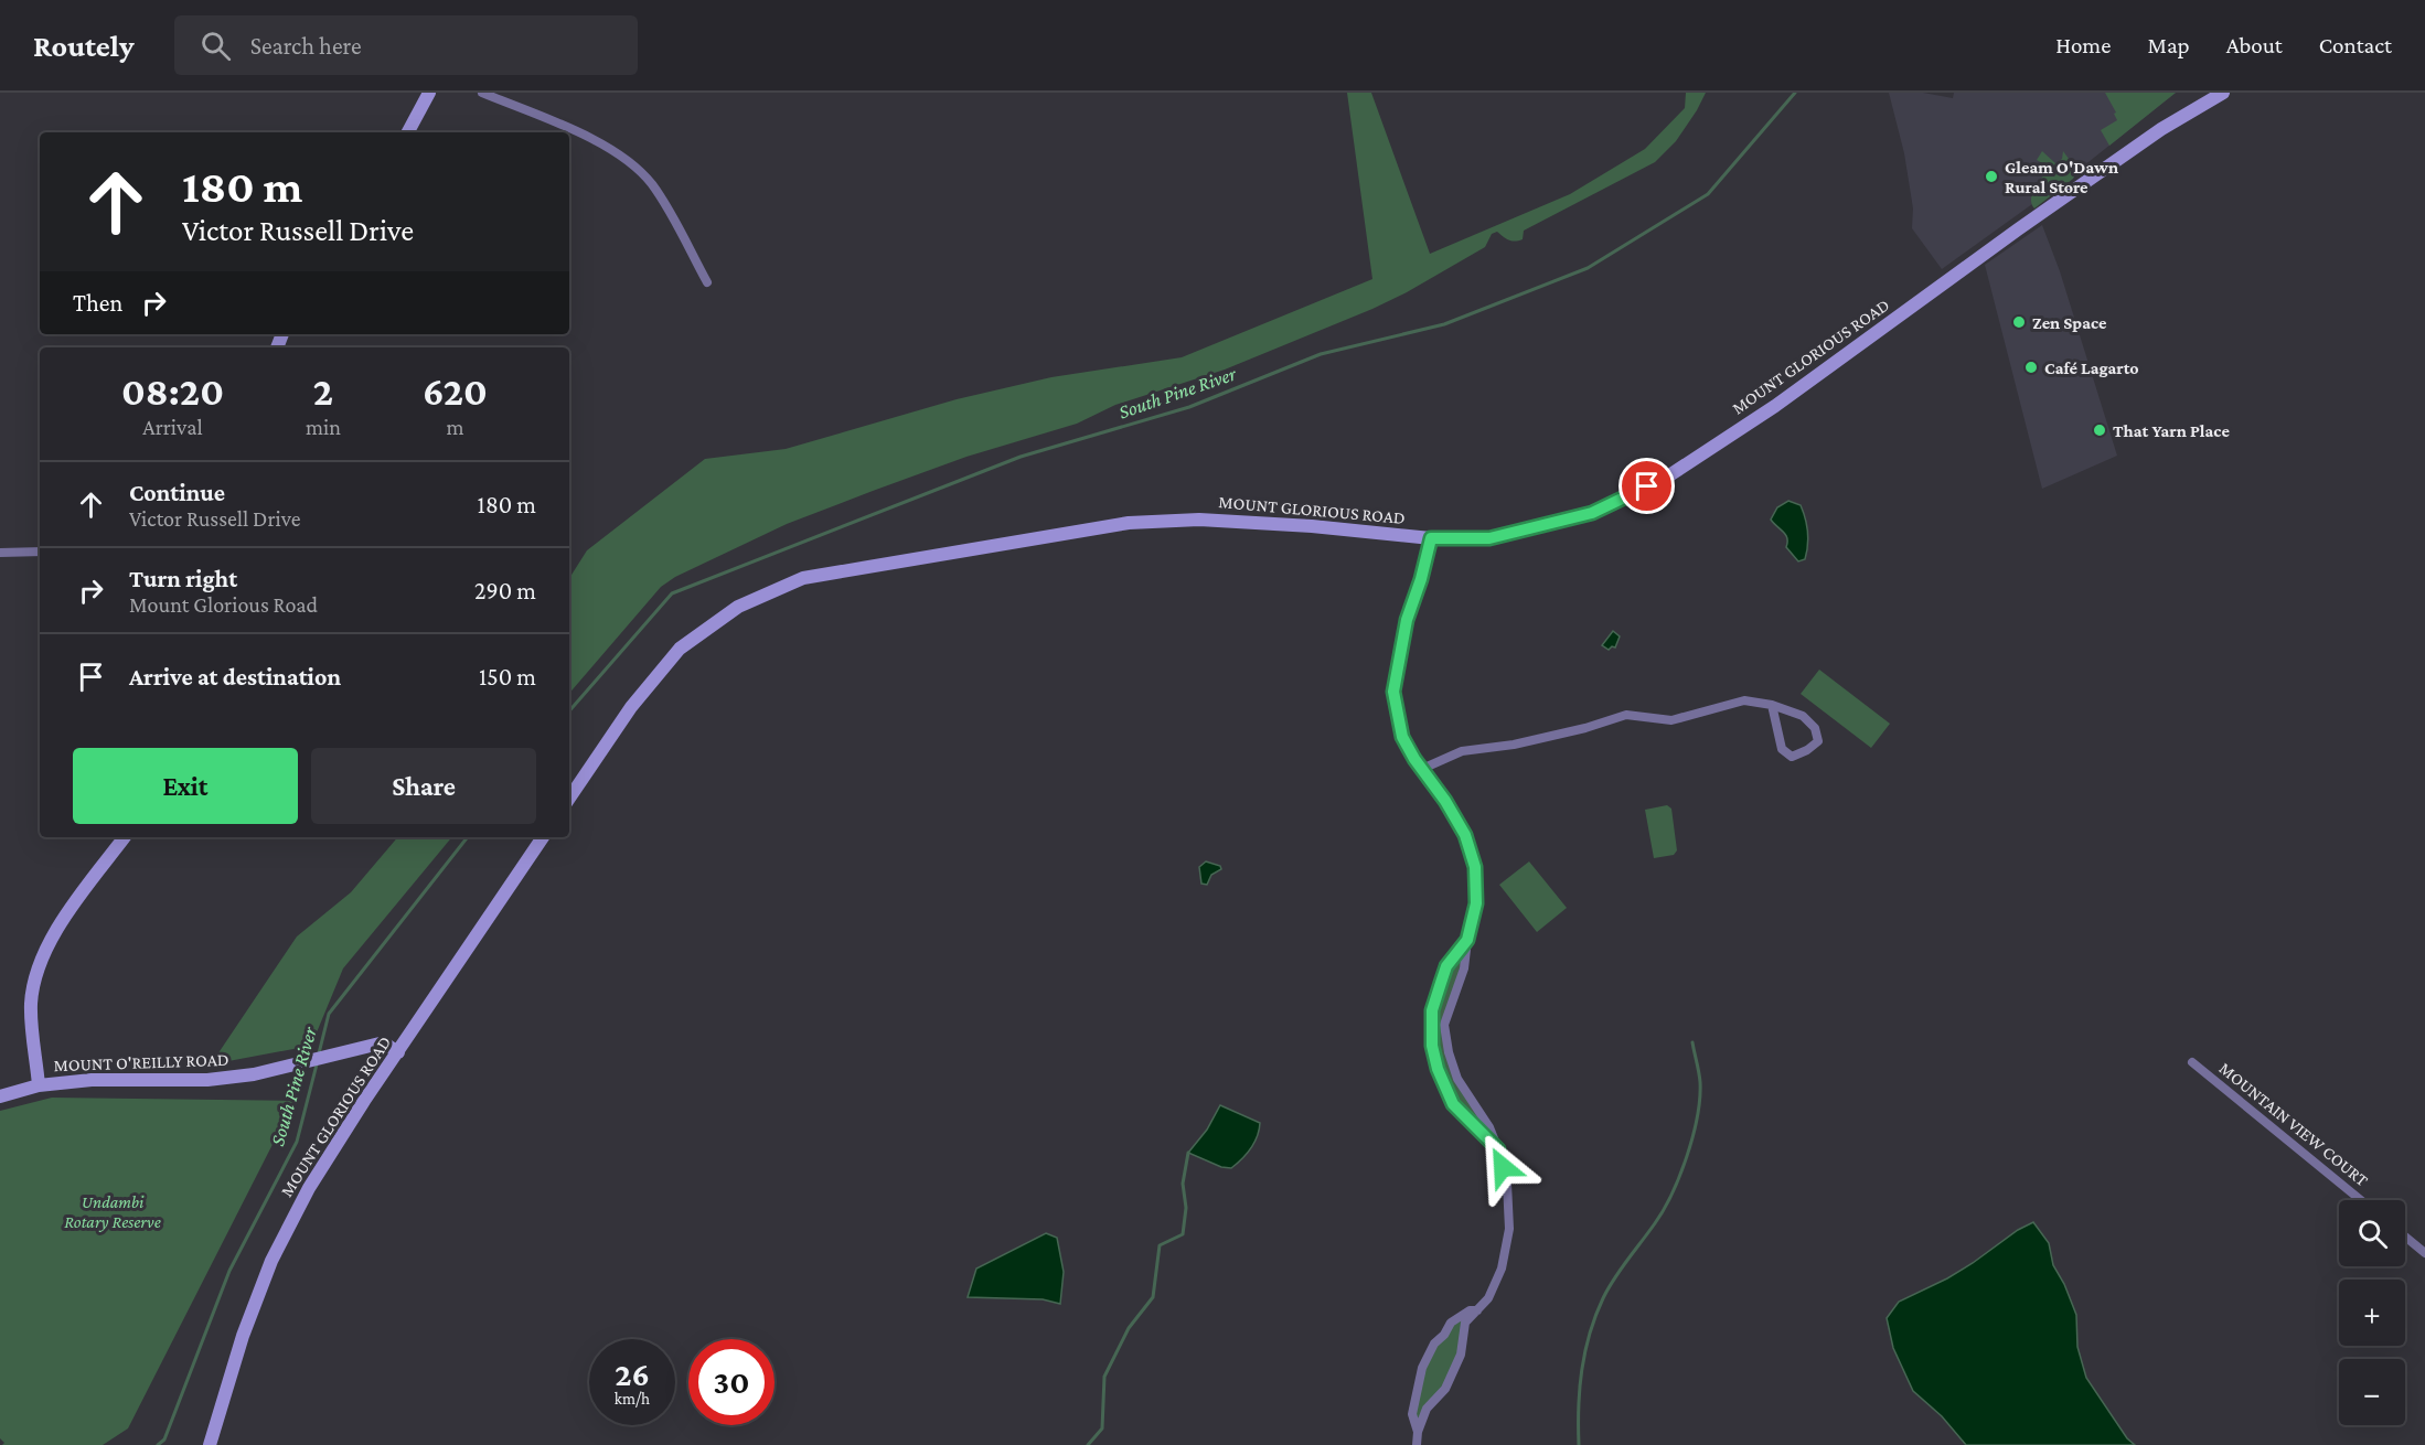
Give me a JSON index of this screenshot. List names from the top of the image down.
{
  "streets": {
    "main road": ["MOUNT GLORIOUS ROAD", "MOUNT O'REILLY ROAD"],
    "street": ["MOUNTAIN VIEW COURT"]
  },
  "crossings": [
    ["MOUNT GLORIOUS ROAD", "MOUNT O'REILLY ROAD"]
  ],
  "water": ["South Pine River"],
  "parks": ["Undambi Rotary Reserve"],
  "places": [
    "Gleam O'Dawn Rural Store",
    "Zen Space",
    "Café Lagarto",
    "That Yarn Place"
  ],
  "page": {
    "header": "Routely",
    "search": "Search here",
    "nav": [
      "Home",
      "Map",
      "About",
      "Contact"
    ],
    "turn": ["180 m", "Victor Russell Drive"],
    "then": "Then",
    "eta": [
      "08:20",
      "Arrival",
      "2",
      "min",
      "620",
      "m"
    ],
    "list": [
      {
        "name": "Continue",
        "note": "Victor Russell Drive",
        "value": "180 m"
      },
      {
        "name": "Turn right",
        "note": "Mount Glorious Road",
        "value": "290 m"
      },
      {
        "name": "Arrive at destination",
        "value": "150 m"
      }
    ],
    "buttons": ["Exit", "Share"],
    "map_buttons": ["+", "−"],
    "speed": "26 km/h",
    "limit": "30"
  }
}
